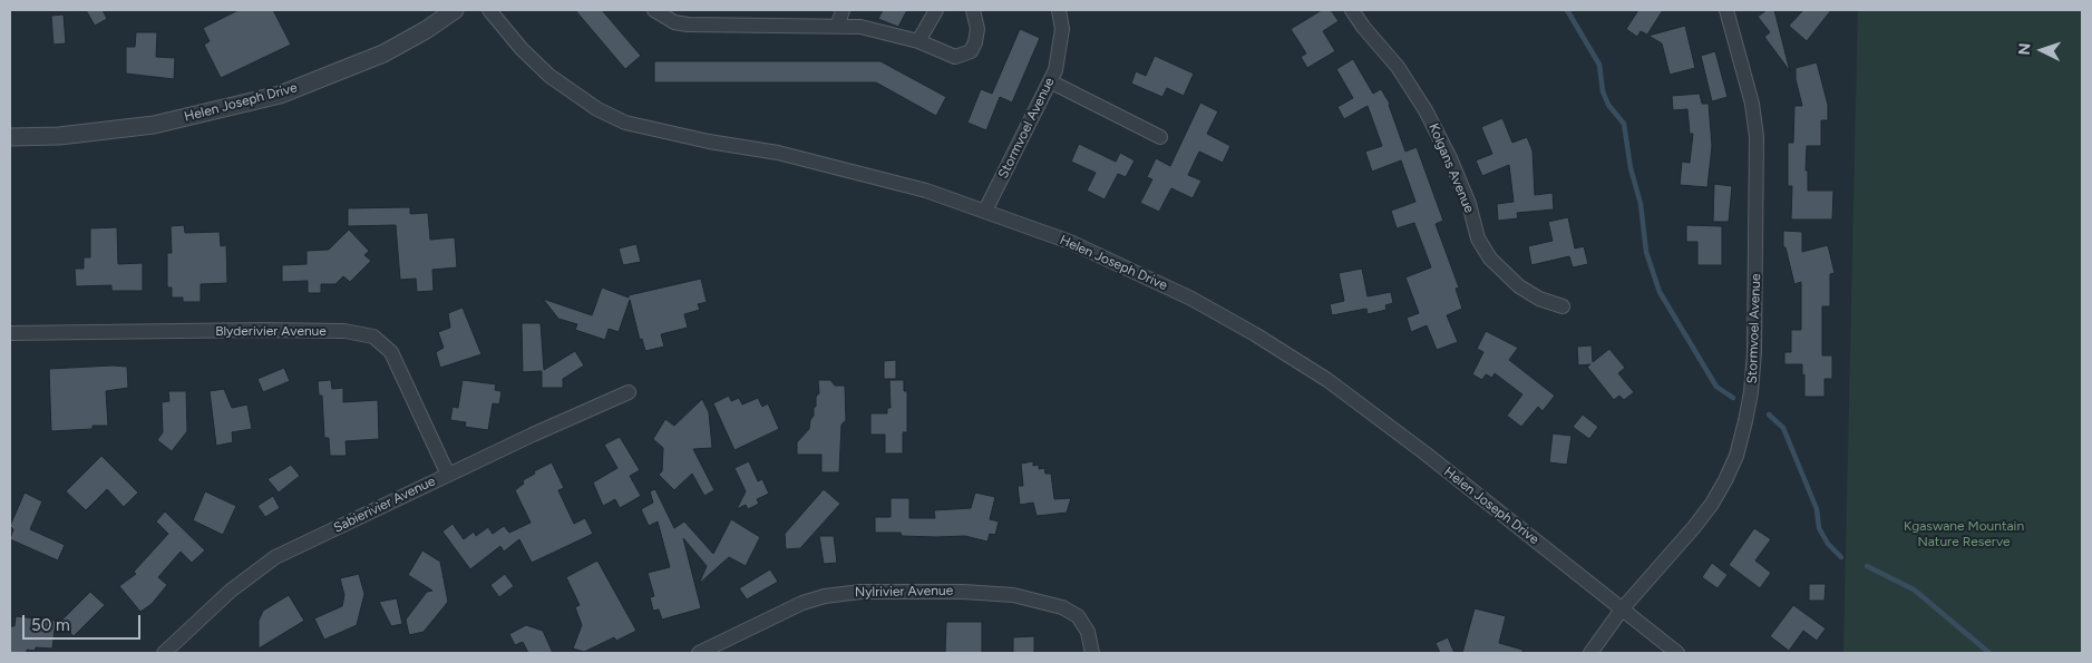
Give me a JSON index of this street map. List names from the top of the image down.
{
  "streets": {
    "street": [
      "Helen Joseph Drive",
      "Stormvoel Avenue",
      "Kolgans Avenue",
      "Blyderivier Avenue",
      "Sabierivier Avenue",
      "Nylrivier Avenue"
    ]
  },
  "crossings": [
    ["Helen Joseph Drive", "Stormvoel Avenue"],
    ["Blyderivier Avenue", "Sabierivier Avenue"]
  ],
  "parks": ["Kgaswane Mountain Nature Reserve"],
  "scale_bar": "50 m",
  "north": "left"
}
